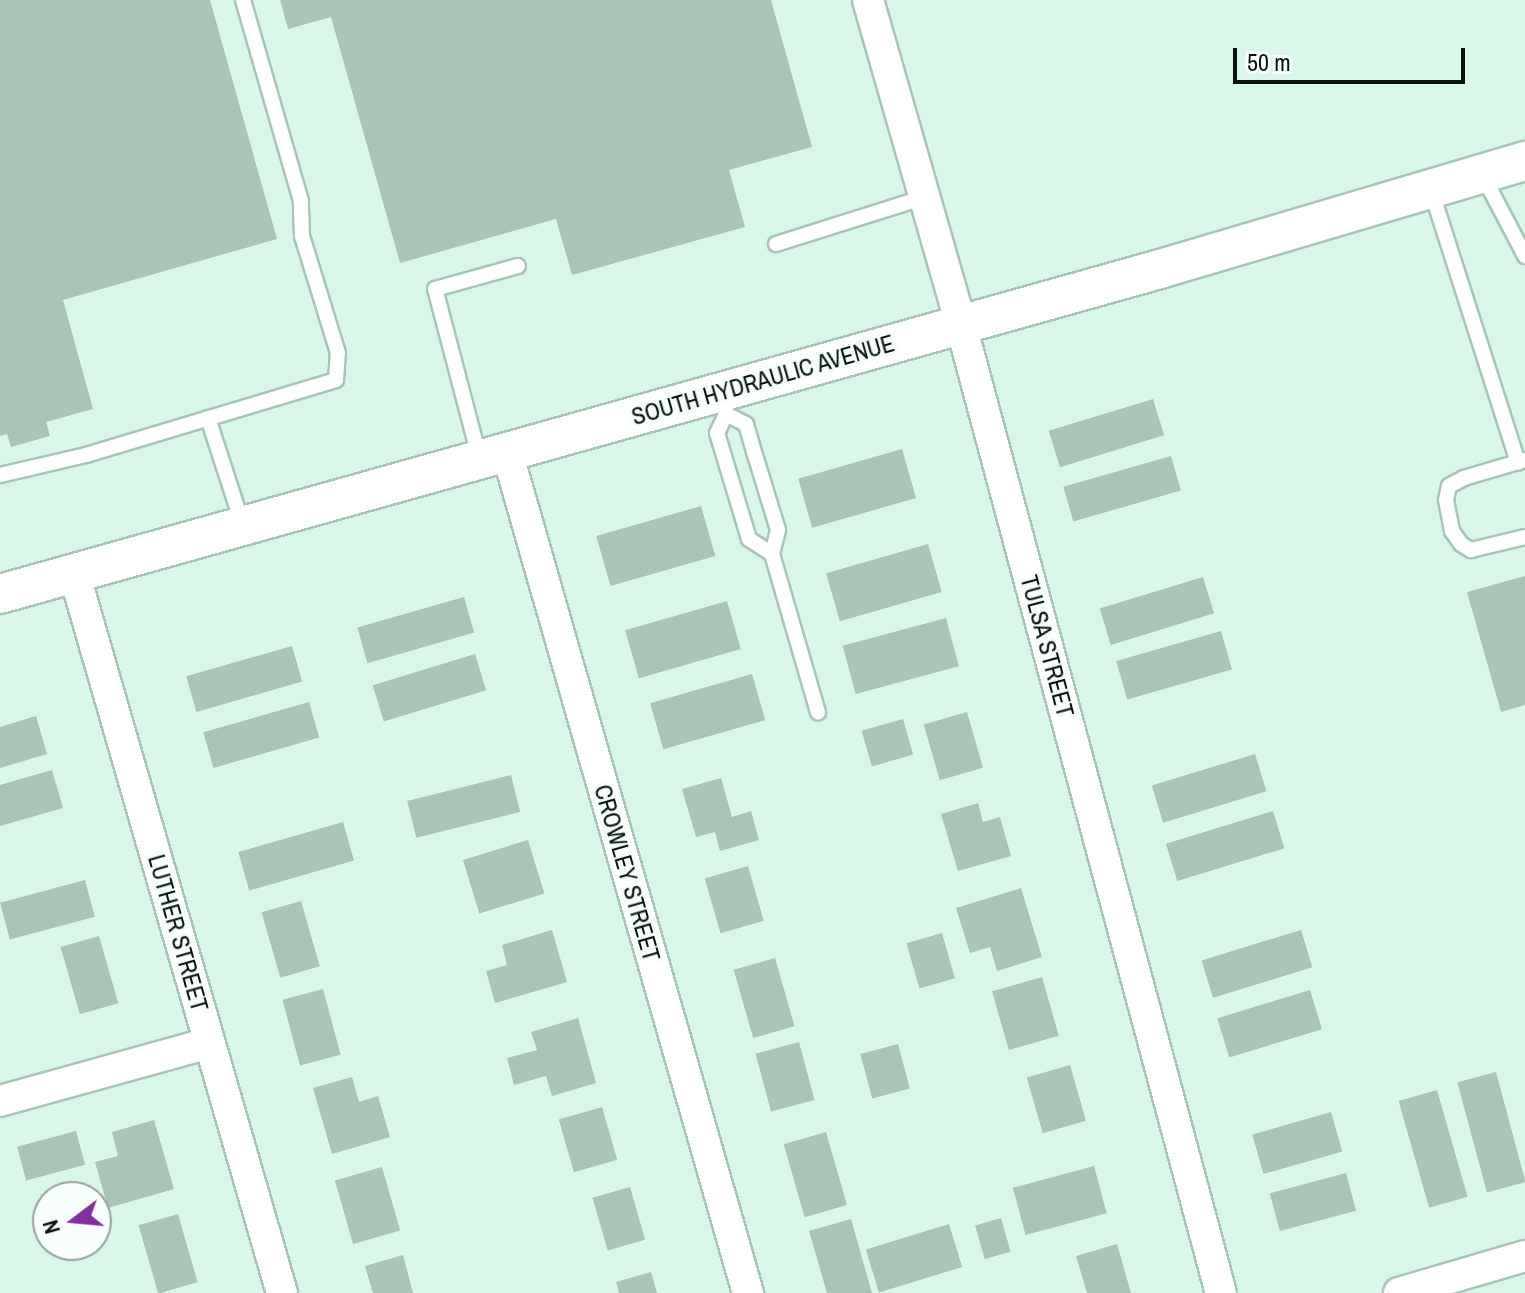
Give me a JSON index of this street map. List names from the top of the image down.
{
  "streets": {
    "street": [
      "SOUTH HYDRAULIC AVENUE",
      "TULSA STREET",
      "CROWLEY STREET",
      "LUTHER STREET"
    ]
  },
  "crossings": [
    ["SOUTH HYDRAULIC AVENUE", "TULSA STREET"],
    ["SOUTH HYDRAULIC AVENUE", "CROWLEY STREET"],
    ["SOUTH HYDRAULIC AVENUE", "LUTHER STREET"]
  ],
  "scale_bar": "50 m",
  "north": "left"
}
